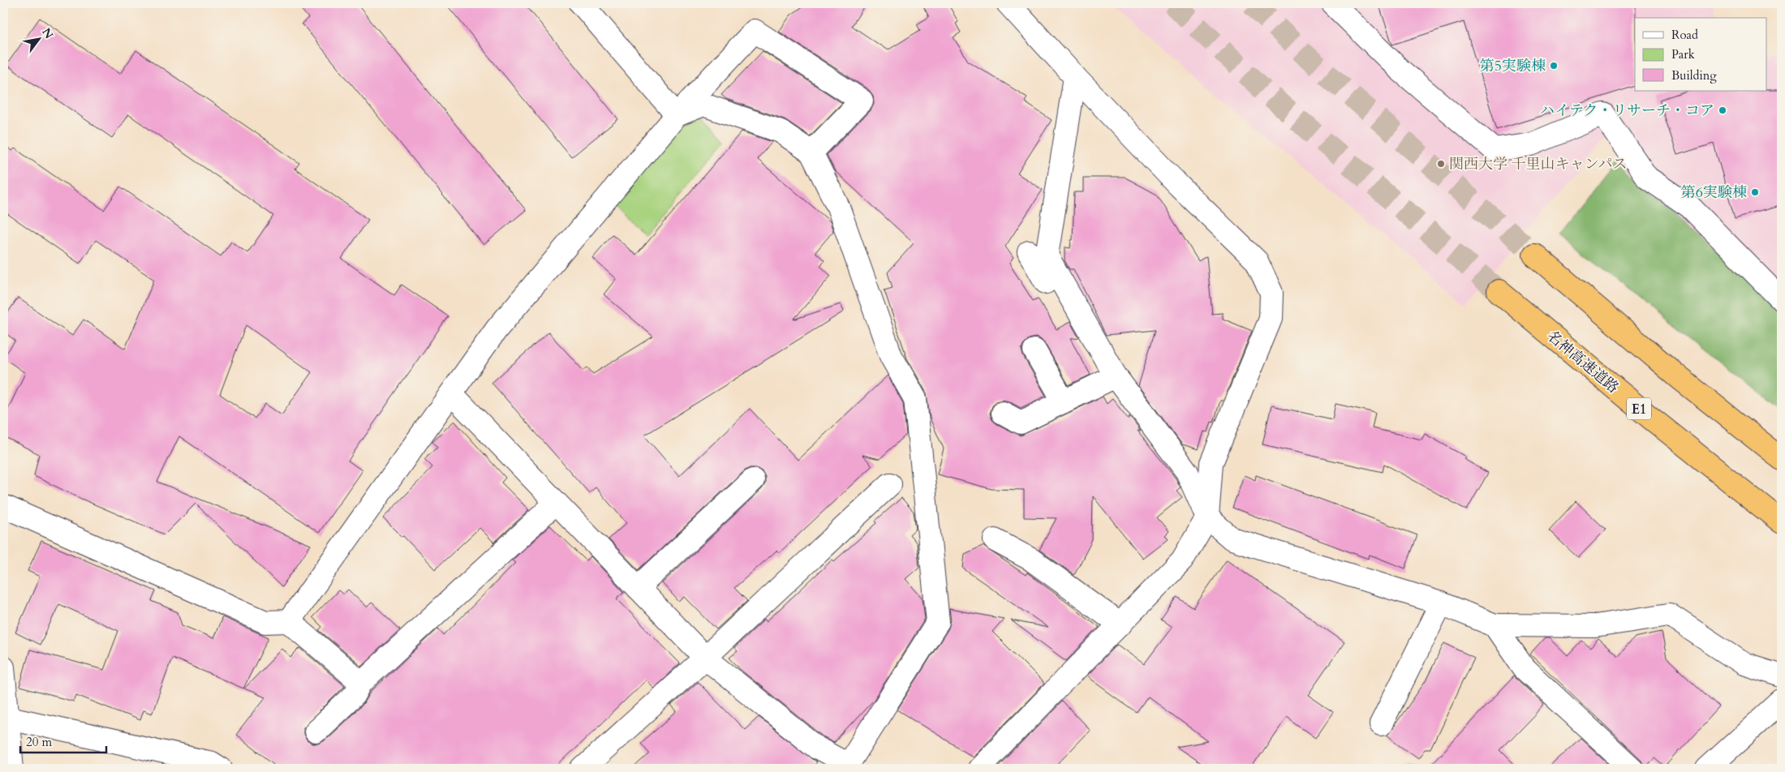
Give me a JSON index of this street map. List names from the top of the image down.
{
  "streets": {
    "highway": ["名神高速道路", "E1"]
  },
  "places": [
    "第5実験棟",
    "ハイテク・リサーチ・コア",
    "関西大学 千里山キャンパス",
    "第6実験棟"
  ],
  "legend": ["Road", "Park", "Building"],
  "scale_bar": "20 m",
  "north": "top right"
}
